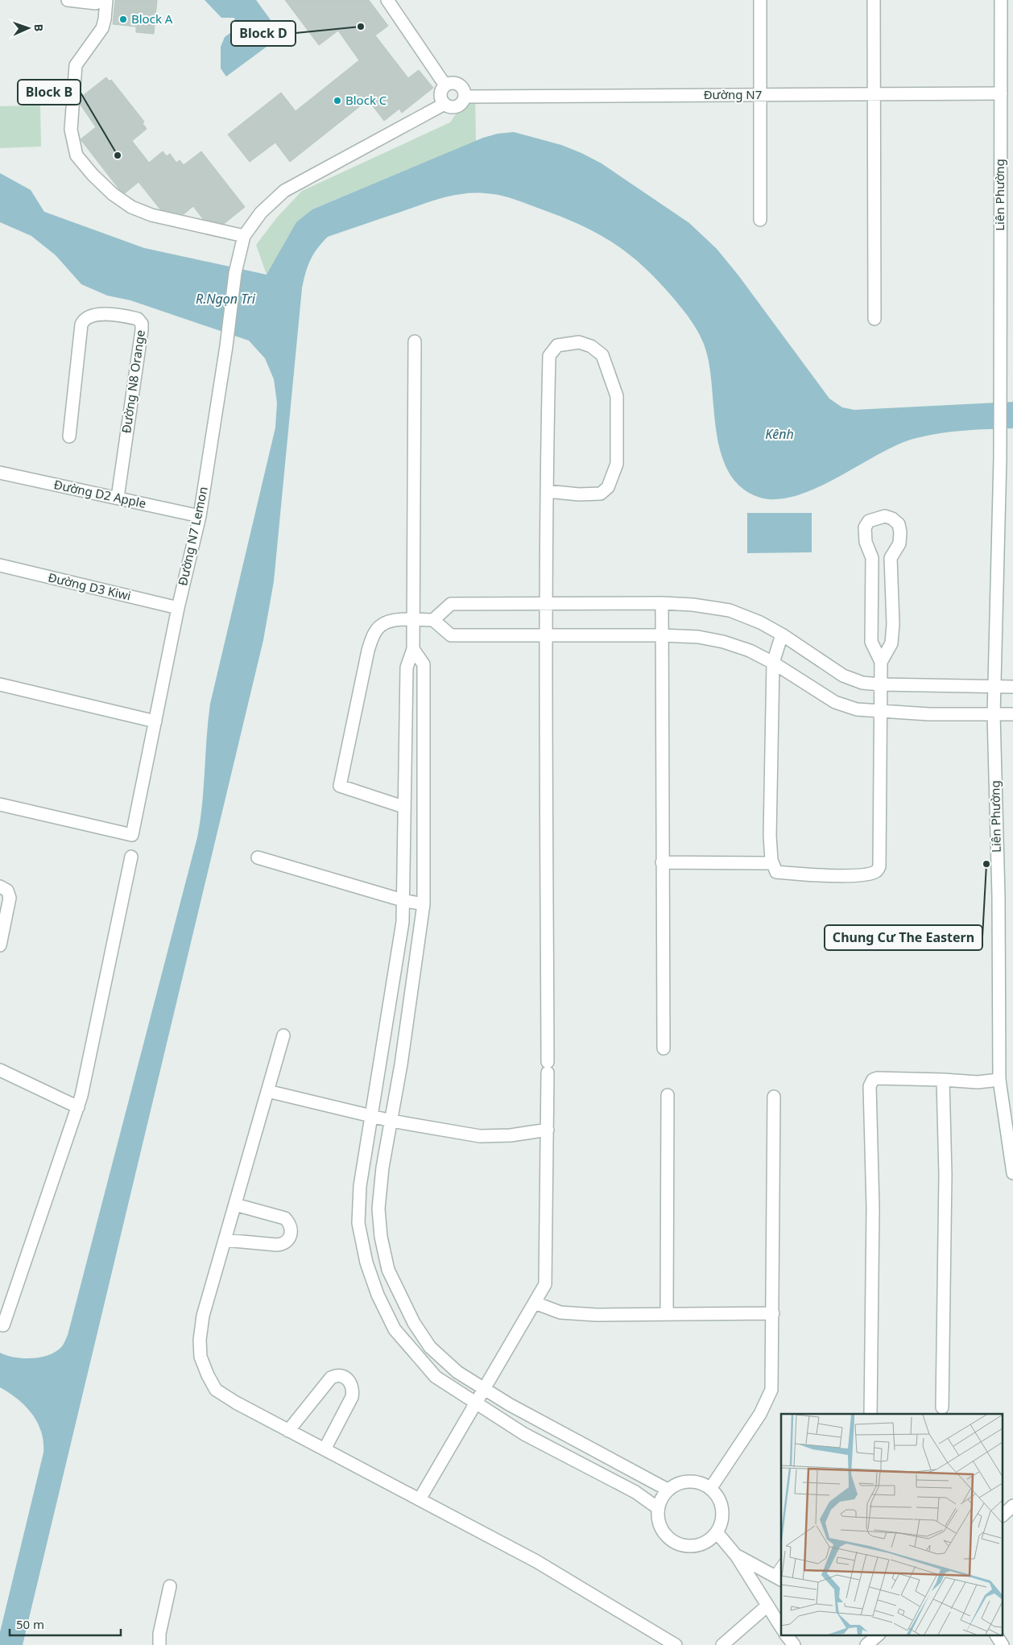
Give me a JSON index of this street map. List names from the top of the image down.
{
  "streets": {
    "street": [
      "Đường N7",
      "Liên Phường",
      "Đường N8 Orange",
      "Đường D2 Apple",
      "Đường N7 Lemon",
      "Đường D3 Kiwi"
    ]
  },
  "crossings": [
    ["Đường N7", "Liên Phường"],
    ["Đường N8 Orange", "Đường D2 Apple"],
    ["Đường D2 Apple", "Đường N7 Lemon"],
    ["Đường N7 Lemon", "Đường D3 Kiwi"]
  ],
  "water": ["R.Ngọn Tri", "Kênh"],
  "places": [
    "Block A",
    "Block D",
    "Block C",
    "Block B",
    "Chung Cư The Eastern"
  ],
  "scale_bar": "50 m",
  "north": "right"
}
